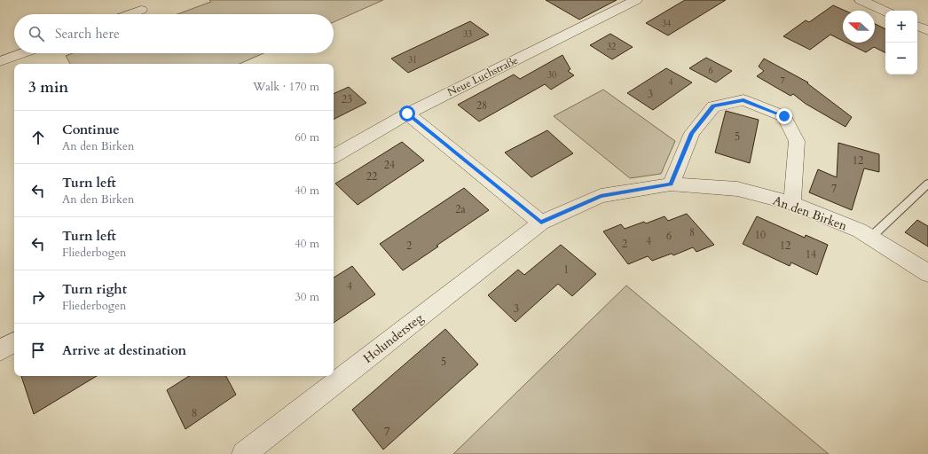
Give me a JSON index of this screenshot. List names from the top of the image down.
{
  "streets": {
    "street": ["Neue Luchstraße", "An den Birken", "Holundersteg"]
  },
  "crossings": [
    ["An den Birken", "Holundersteg"]
  ],
  "house_numbers": [
    "34",
    "33",
    "32",
    "31",
    "6",
    "30",
    "7",
    "4",
    "3",
    "23",
    "28",
    "5",
    "12",
    "24",
    "22",
    "7",
    "2a",
    "8",
    "10",
    "6",
    "4",
    "2",
    "2",
    "12",
    "14",
    "1",
    "4",
    "3",
    "5",
    "8",
    "7"
  ],
  "north": "left",
  "page": {
    "map_buttons": ["+", "−"],
    "search": "Search here",
    "heading": ["3 min", "Walk · 170 m"],
    "list": [
      ["Continue", "An den Birken", "60 m"],
      ["Turn left", "An den Birken", "40 m"],
      ["Turn left", "Fliederbogen", "40 m"],
      ["Turn right", "Fliederbogen", "30 m"],
      "Arrive at destination"
    ]
  }
}
